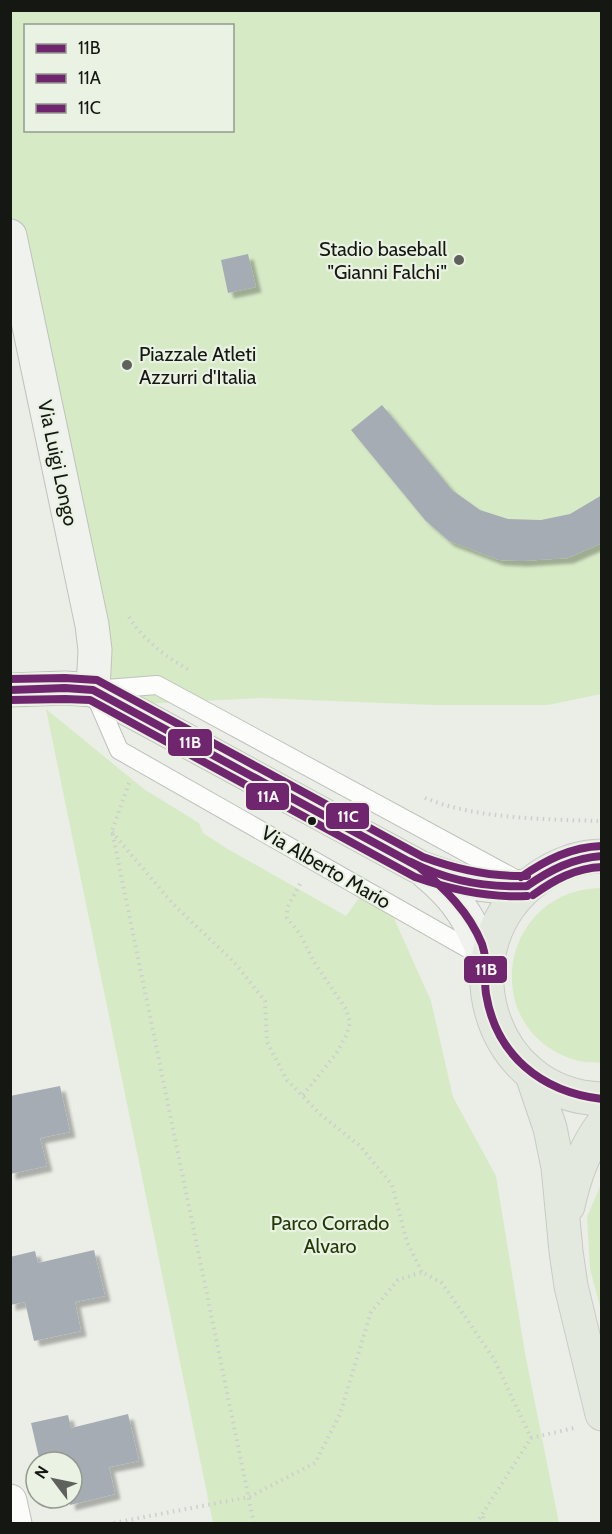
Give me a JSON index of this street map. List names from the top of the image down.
{
  "streets": {
    "street": ["Via Luigi Longo"],
    "lane": ["Via Alberto Mario"]
  },
  "crossings": [
    ["Via Luigi Longo", "Via Alberto Mario"]
  ],
  "parks": ["Parco Corrado Alvaro"],
  "places": ["Stadio baseball \"Gianni Falchi\"", "Piazzale Atleti Azzurri d'Italia"],
  "lines": ["transit line 11C", "transit line 11B", "transit line 11A"],
  "legend": ["11B", "11A", "11C"],
  "north": "top left"
}
